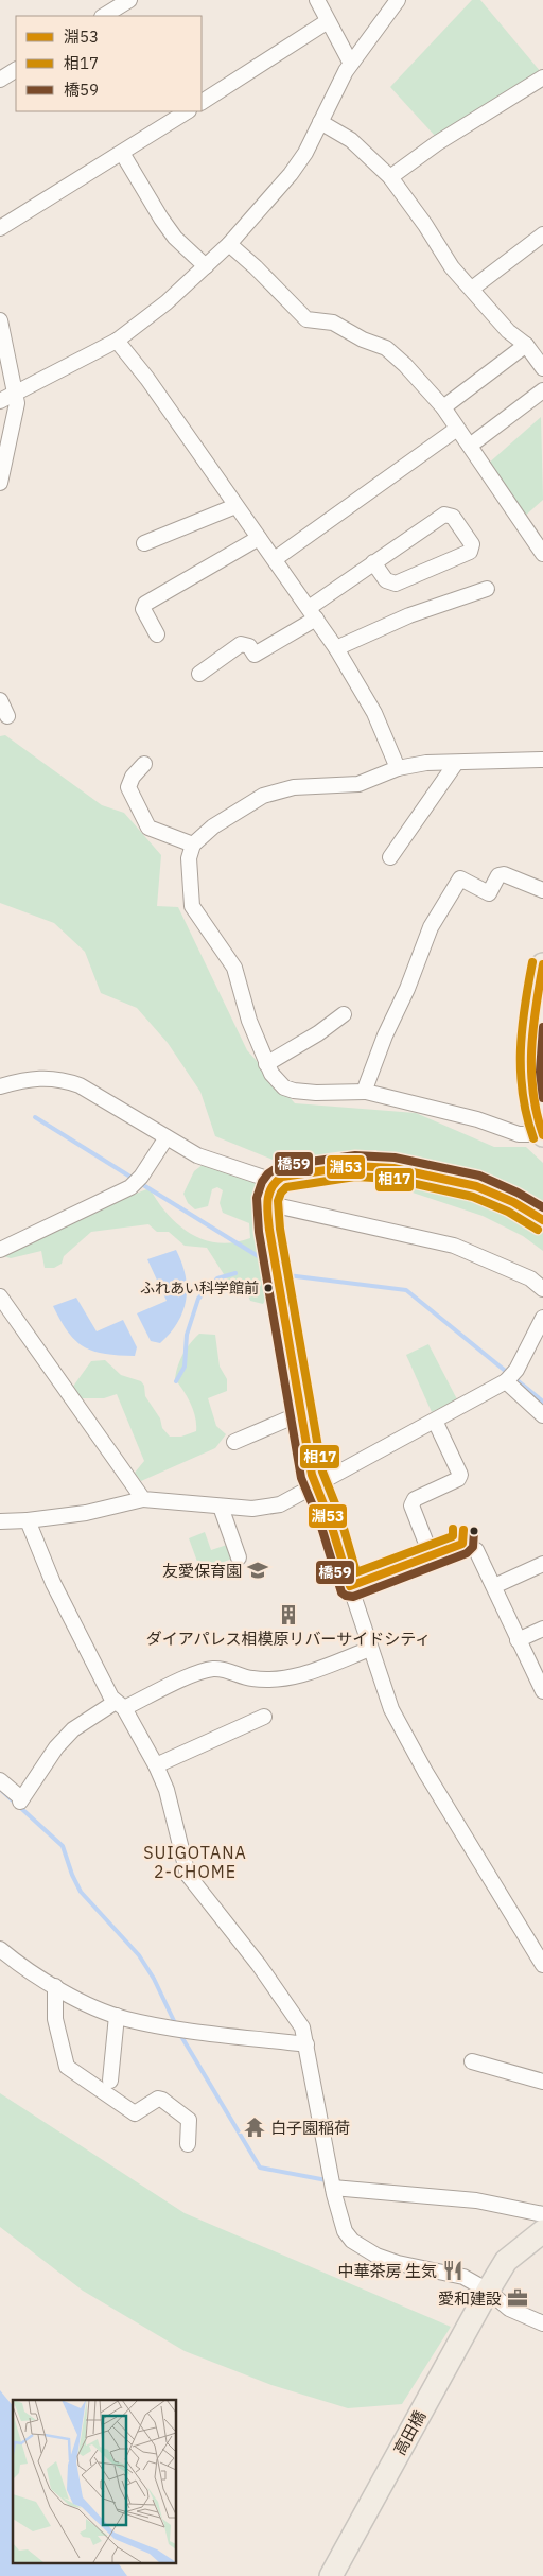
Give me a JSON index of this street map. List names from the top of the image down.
{
  "streets": {
    "main road": ["高田橋"]
  },
  "districts": ["SUIGOTANA 2-CHOME"],
  "places": {
    "other": ["ふれあい科学館前"],
    "school or university": ["友愛保育園"],
    "building": ["ダイアパレス相模原リバーサイドシティ"],
    "temple": ["白子園稲荷"],
    "restaurant": ["中華茶房 生気"],
    "office": ["愛和建設"]
  },
  "lines": ["transit line 相17", "transit line 淵53", "transit line 橋59"],
  "legend": ["淵53", "相17", "橋59"]
}
